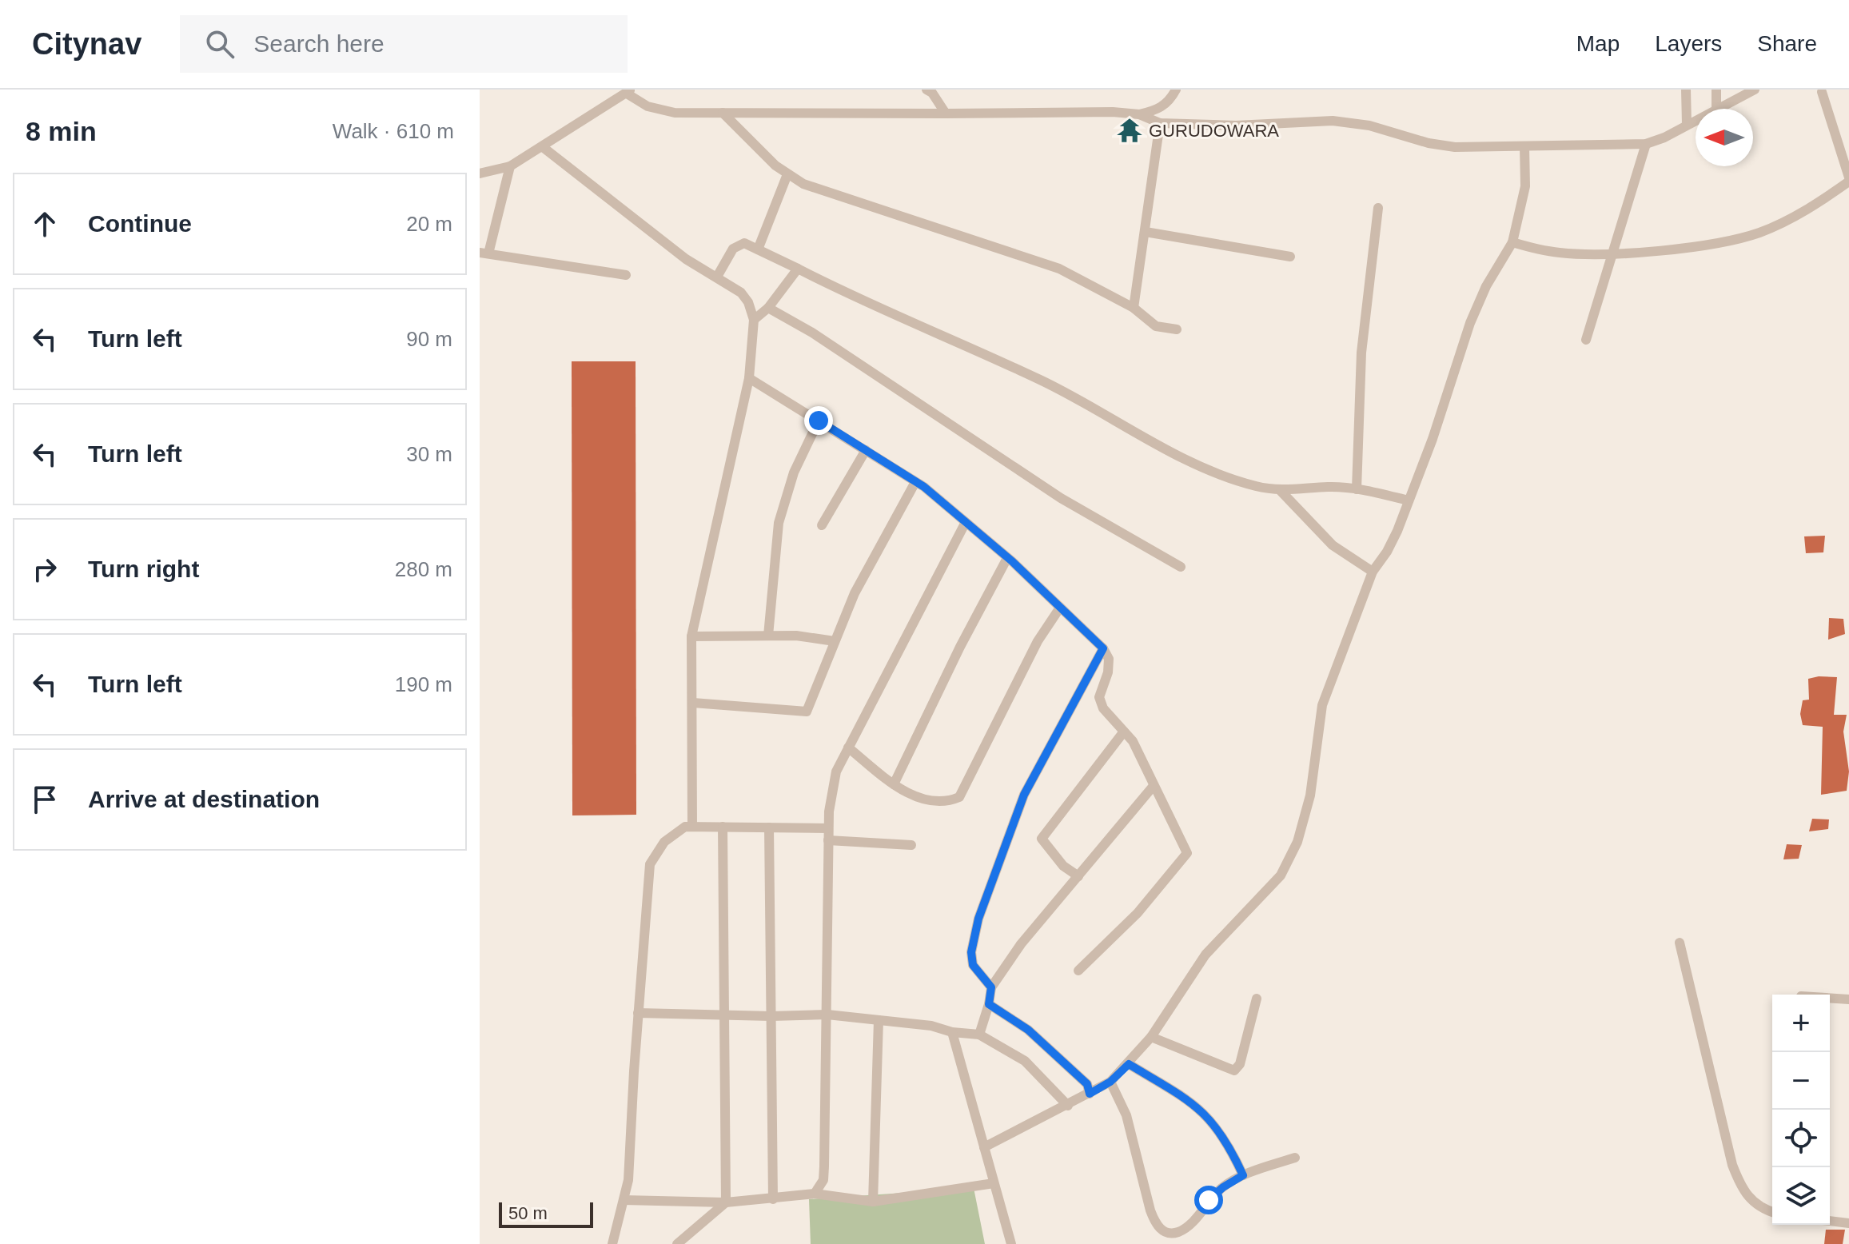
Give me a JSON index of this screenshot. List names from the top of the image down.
{
  "places": {
    "temple": ["GURUDOWARA"]
  },
  "scale_bar": "50 m",
  "north": "left",
  "page": {
    "header": "Citynav",
    "search": "Search here",
    "nav": ["Map", "Layers", "Share"],
    "heading": ["8 min", "Walk · 610 m"],
    "list": [
      ["Continue", "20 m"],
      ["Turn left", "90 m"],
      ["Turn left", "30 m"],
      ["Turn right", "280 m"],
      ["Turn left", "190 m"],
      "Arrive at destination"
    ],
    "map_buttons": ["+", "−"],
    "scale": "50 m"
  }
}
